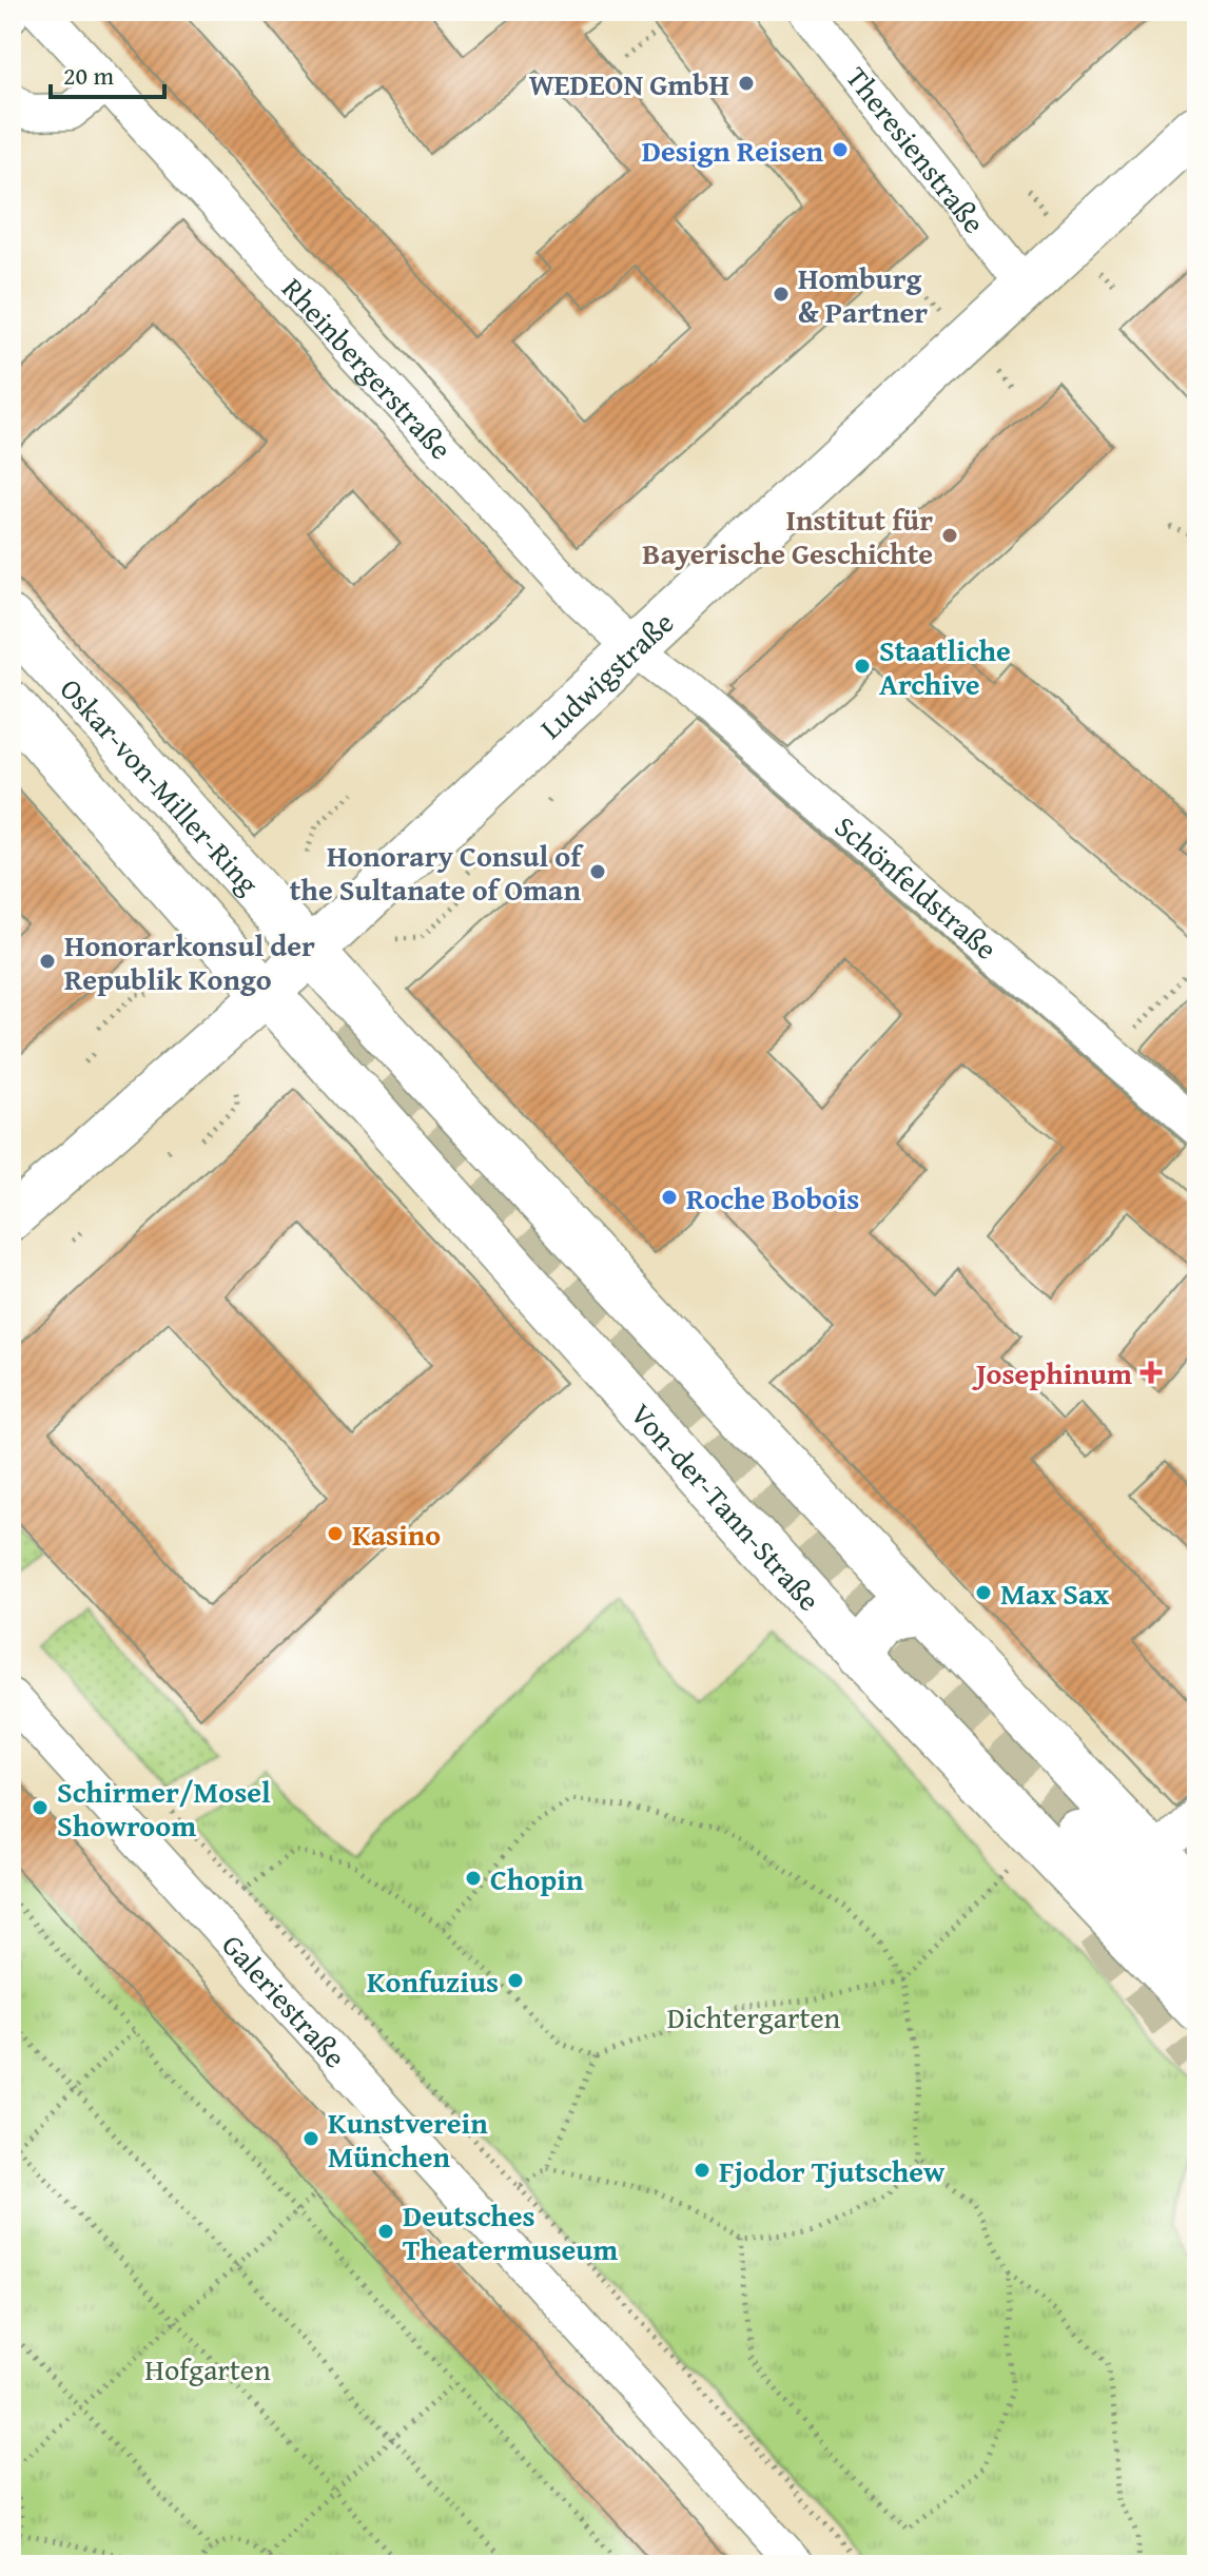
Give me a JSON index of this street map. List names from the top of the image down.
{
  "streets": {
    "main road": ["Ludwigstraße", "Oskar-von-Miller-Ring", "Von-der-Tann-Straße"],
    "street": [
      "Theresienstraße",
      "Rheinbergerstraße",
      "Schönfeldstraße",
      "Galeriestraße"
    ]
  },
  "crossings": [
    ["Theresienstraße", "Ludwigstraße"],
    ["Rheinbergerstraße", "Ludwigstraße"],
    ["Rheinbergerstraße", "Schönfeldstraße"],
    ["Ludwigstraße", "Oskar-von-Miller-Ring"],
    ["Ludwigstraße", "Schönfeldstraße"],
    ["Ludwigstraße", "Von-der-Tann-Straße"],
    ["Oskar-von-Miller-Ring", "Von-der-Tann-Straße"]
  ],
  "parks": ["Dichtergarten", "Hofgarten"],
  "places": {
    "other": [
      "WEDEON GmbH",
      "Design Reisen",
      "Homburg & Partner",
      "Institut für Bayerische Geschichte",
      "Staatliche Archive",
      "Honorary Consul of the Sultanate of Oman",
      "Honorarkonsul der Republik Kongo",
      "Roche Bobois",
      "Kasino",
      "Max Sax",
      "Schirmer/Mosel Showroom",
      "Chopin",
      "Konfuzius",
      "Kunstverein München",
      "Fjodor Tjutschew",
      "Deutsches Theatermuseum"
    ],
    "health": ["Josephinum"]
  },
  "scale_bar": "20 m"
}
